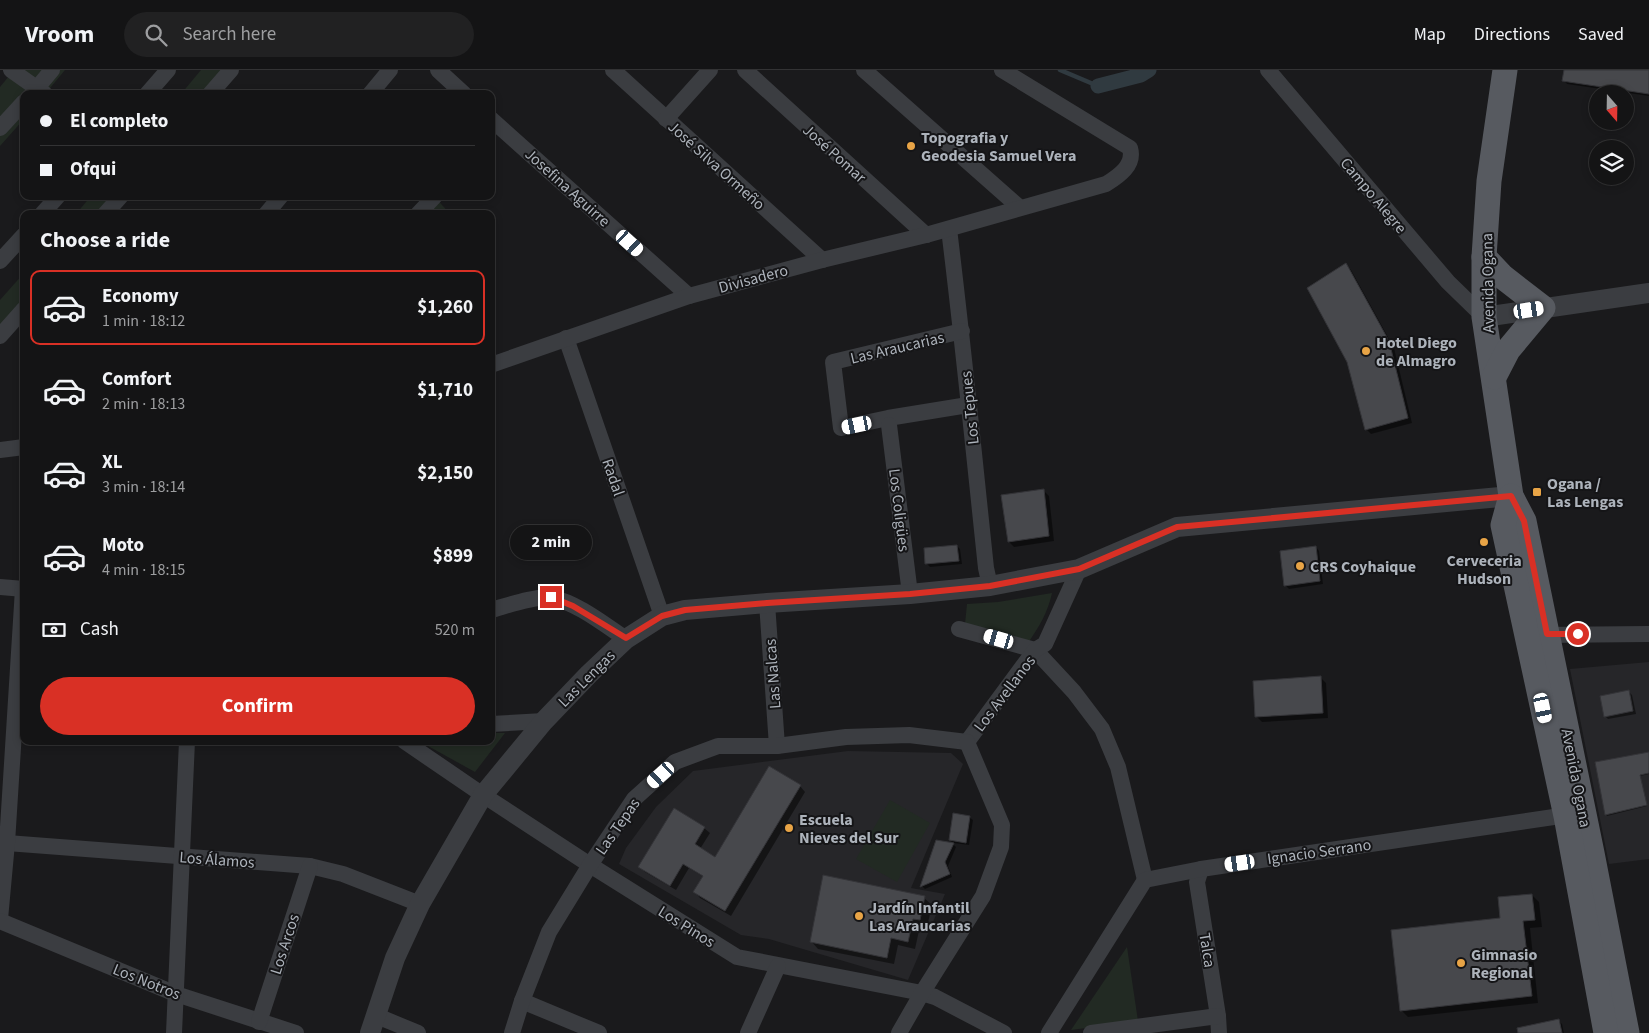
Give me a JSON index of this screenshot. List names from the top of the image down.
{
  "streets": {
    "main road": ["Avenida Ogana"],
    "street": [
      "José Pomar",
      "José Silva Ormeño",
      "Josefina Aguirre",
      "Campo Alegre",
      "Divisadero",
      "Las Araucarias",
      "Los Tepues",
      "Radal",
      "Los Coligües",
      "Las Nalcas",
      "Las Lengas",
      "Los Avellanos",
      "Las Tepas",
      "Ignacio Serrano",
      "Los Álamos",
      "Los Pinos",
      "Los Arcos",
      "Talca",
      "Los Notros"
    ]
  },
  "crossings": [
    ["José Pomar", "Divisadero"],
    ["José Silva Ormeño", "Divisadero"],
    ["Josefina Aguirre", "Divisadero"],
    ["Campo Alegre", "Avenida Ogana"],
    ["Divisadero", "Los Tepues"],
    ["Divisadero", "Radal"],
    ["Avenida Ogana", "Las Lengas"],
    ["Avenida Ogana", "Ignacio Serrano"],
    ["Las Araucarias", "Los Tepues"],
    ["Los Tepues", "Las Lengas"],
    ["Radal", "Las Lengas"],
    ["Los Coligües", "Las Lengas"],
    ["Las Nalcas", "Las Lengas"],
    ["Las Nalcas", "Las Tepas"],
    ["Las Lengas", "Los Avellanos"],
    ["Las Lengas", "Los Álamos"],
    ["Las Lengas", "Los Pinos"],
    ["Los Avellanos", "Las Tepas"],
    ["Los Avellanos", "Los Pinos"],
    ["Las Tepas", "Los Pinos"],
    ["Ignacio Serrano", "Talca"],
    ["Los Álamos", "Los Arcos"],
    ["Los Arcos", "Los Notros"]
  ],
  "places": {
    "other": [
      "Topografia y Geodesia Samuel Vera",
      "Hotel Diego de Almagro",
      "Cerveceria Hudson",
      "CRS Coyhaique",
      "Escuela Nieves del Sur",
      "Jardín Infantil Las Araucarias",
      "Gimnasio Regional"
    ],
    "transit": ["Ogana / Las Lengas"]
  },
  "north": "bottom",
  "page": {
    "header": "Vroom",
    "search": "Search here",
    "nav": ["Map", "Directions", "Saved"],
    "banner": ["El completo", "Ofqui"],
    "heading": "Choose a ride",
    "list": [
      {
        "name": "Economy",
        "note": "1 min · 18:12",
        "value": "$1,260"
      },
      {
        "name": "Comfort",
        "note": "2 min · 18:13",
        "value": "$1,710"
      },
      {
        "name": "XL",
        "note": "3 min · 18:14",
        "value": "$2,150"
      },
      {
        "name": "Moto",
        "note": "4 min · 18:15",
        "value": "$899"
      }
    ],
    "bubble": "2 min",
    "pay": ["Cash", "520 m"],
    "buttons": "Confirm"
  }
}
